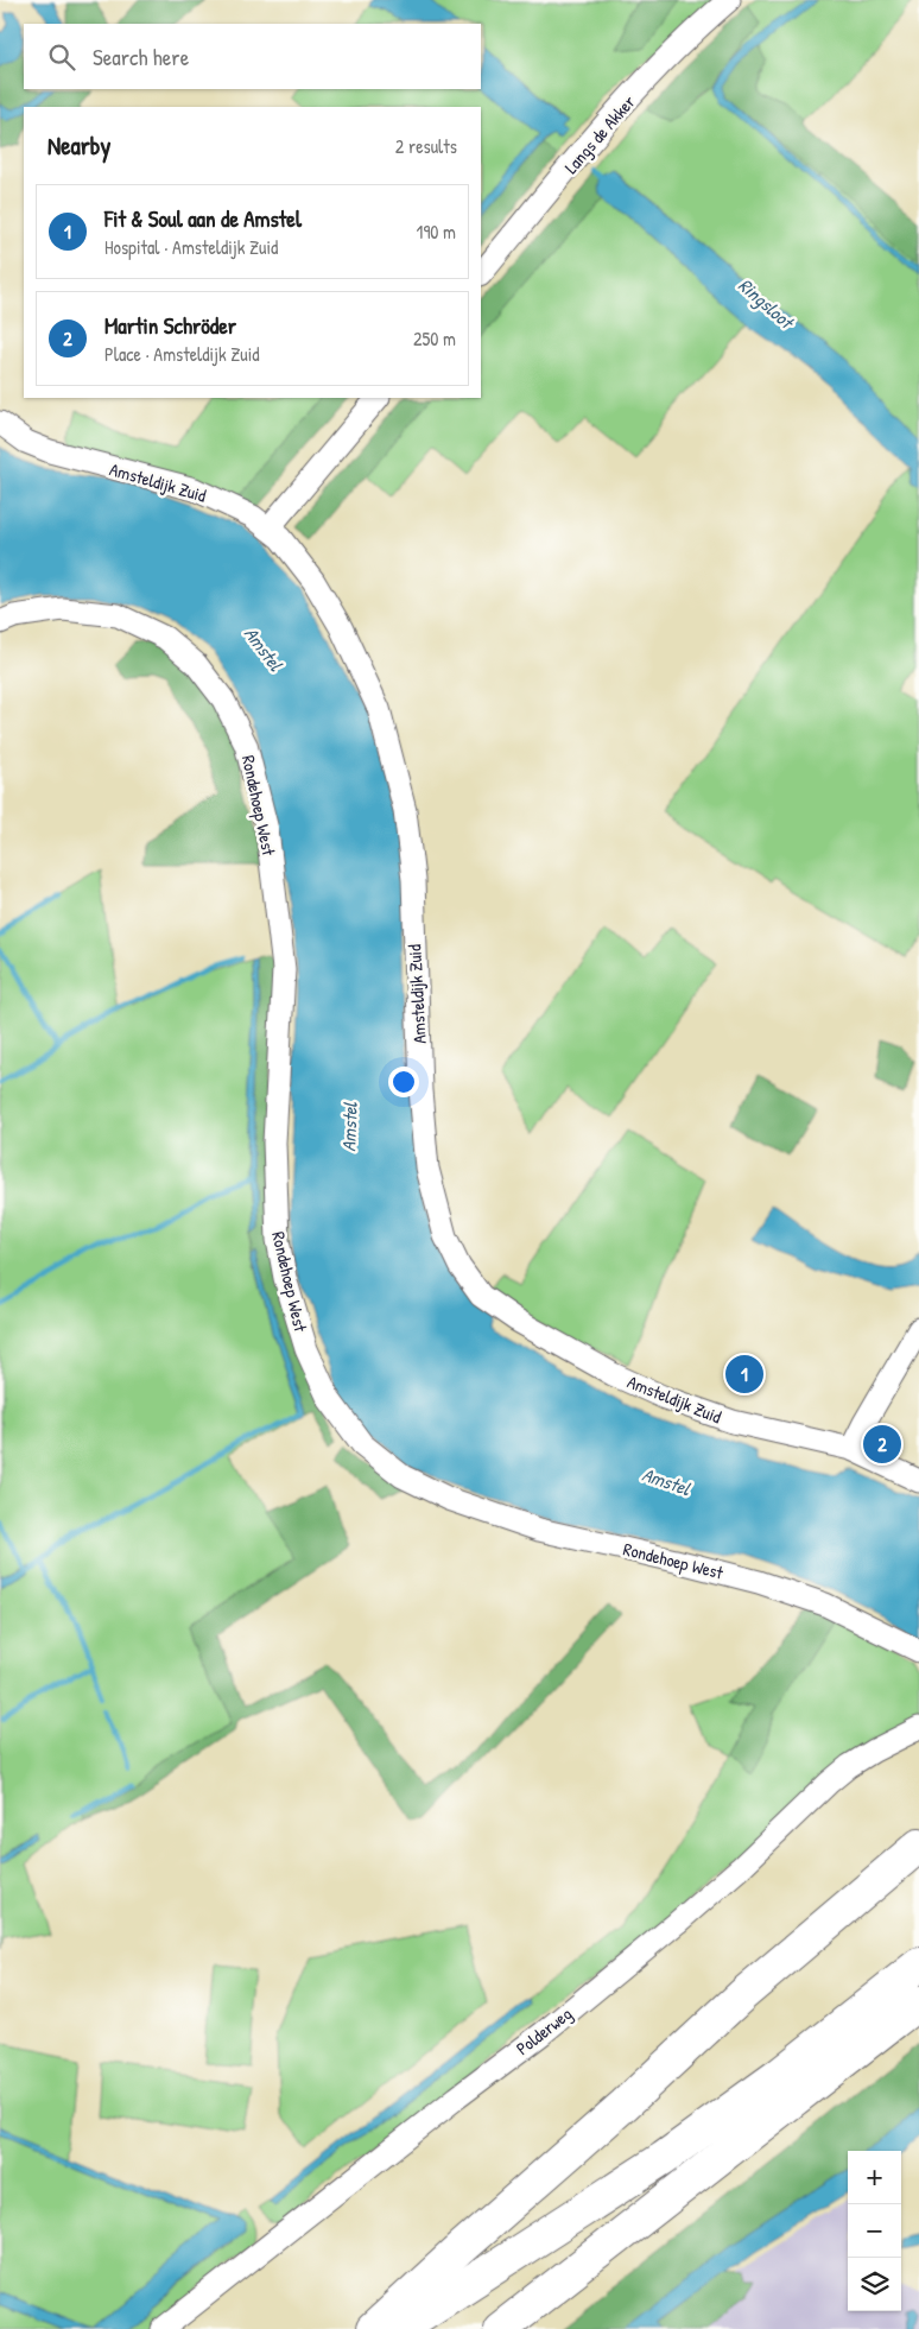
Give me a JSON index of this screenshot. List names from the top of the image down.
{
  "streets": {
    "street": [
      "Langs de Akker",
      "Amsteldijk Zuid",
      "Rondehoep West",
      "Polderweg"
    ]
  },
  "water": ["Ringsloot", "Amstel"],
  "page": {
    "search": "Search here",
    "heading": ["Nearby", "2 results"],
    "list": [
      {
        "mark": "1",
        "name": "Fit & Soul aan de Amstel",
        "note": "Hospital · Amsteldijk Zuid",
        "value": "190 m"
      },
      {
        "mark": "2",
        "name": "Martin Schröder",
        "note": "Place · Amsteldijk Zuid",
        "value": "250 m"
      }
    ],
    "pins": ["1", "2"],
    "map_buttons": ["+", "−"]
  }
}
